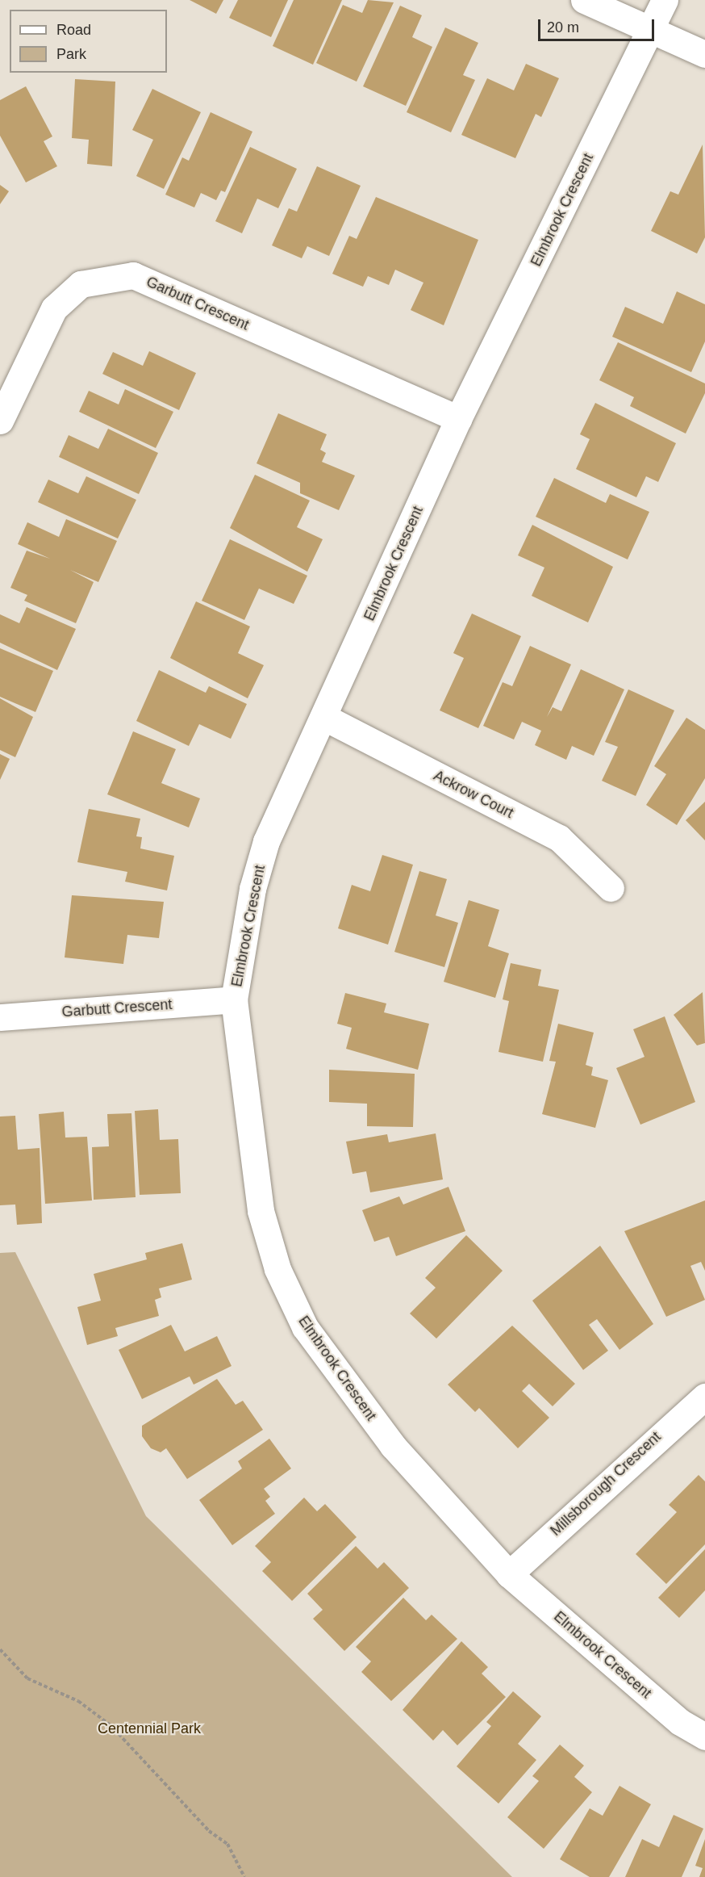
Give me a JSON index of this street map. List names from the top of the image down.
{
  "streets": {
    "street": [
      "Elmbrook Crescent",
      "Garbutt Crescent",
      "Ackrow Court",
      "Millsborough Crescent"
    ]
  },
  "crossings": [
    ["Elmbrook Crescent", "Garbutt Crescent"],
    ["Elmbrook Crescent", "Ackrow Court"],
    ["Elmbrook Crescent", "Millsborough Crescent"]
  ],
  "parks": ["Centennial Park"],
  "legend": ["Road", "Park"],
  "scale_bar": "20 m"
}
